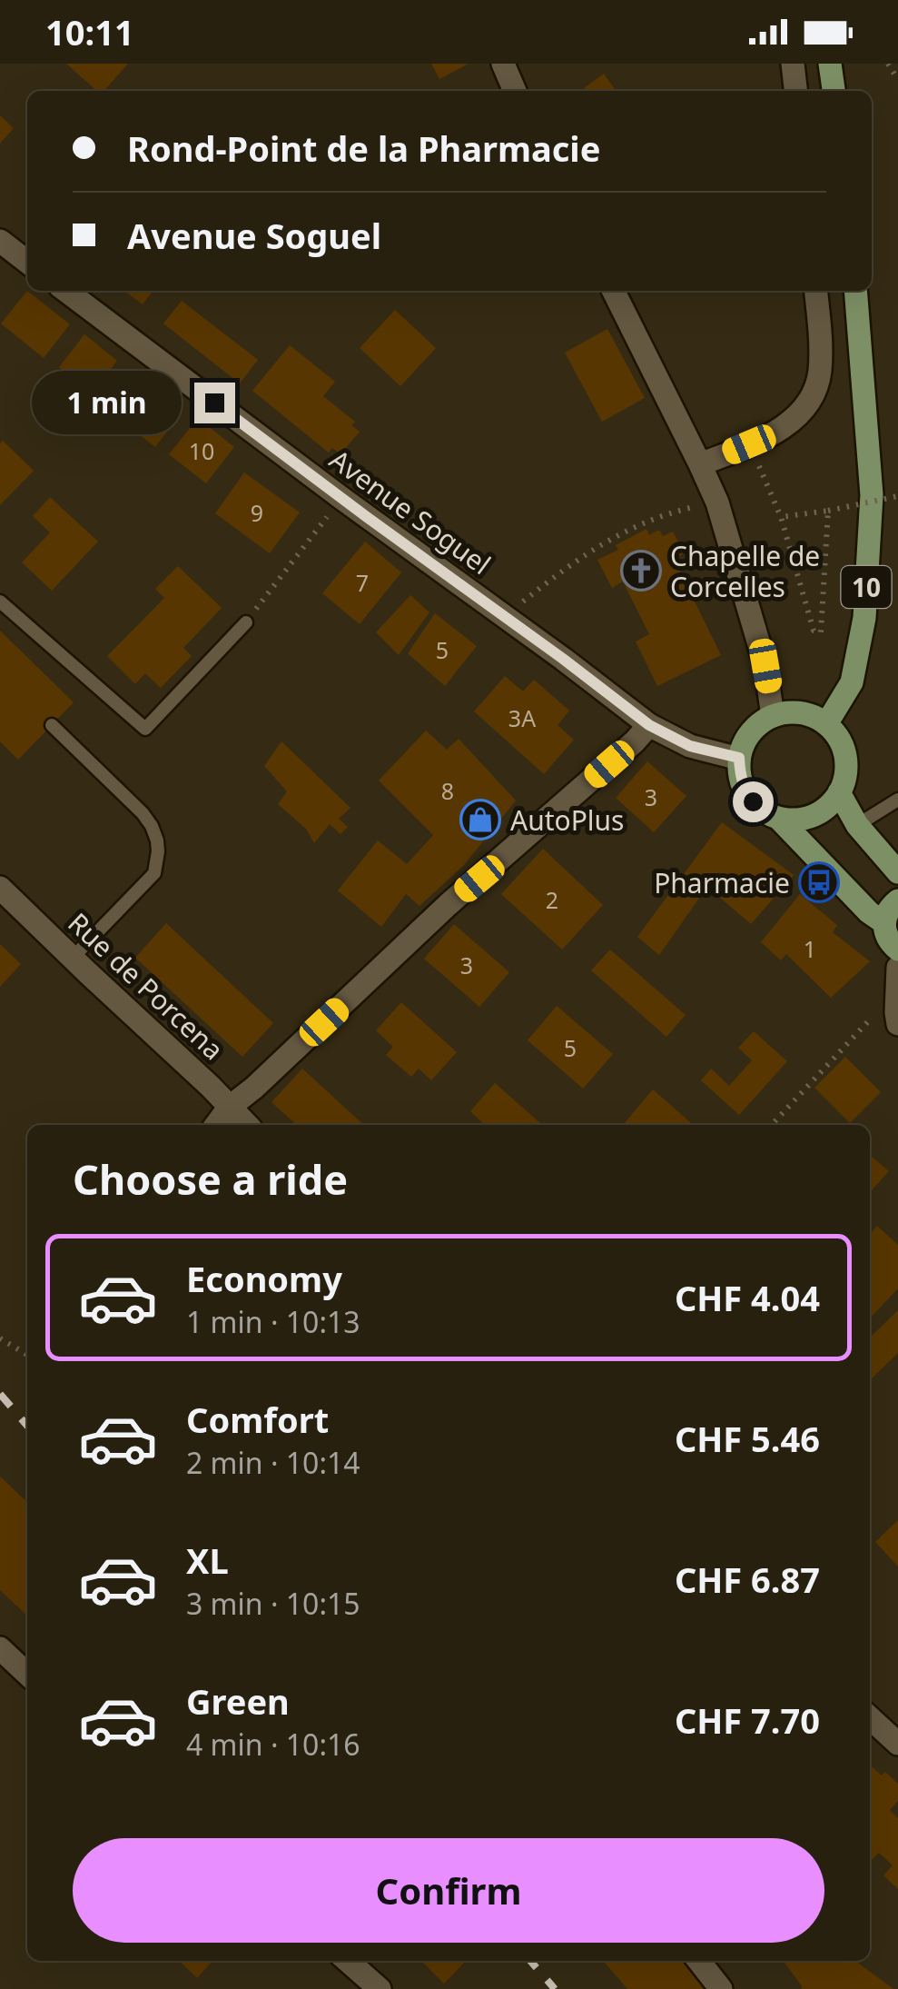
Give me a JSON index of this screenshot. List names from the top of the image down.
{
  "streets": {
    "main road": ["10"],
    "street": ["Avenue Soguel", "Rue de Porcena"]
  },
  "crossings": [
    ["Avenue Soguel", "10"]
  ],
  "places": {
    "church": ["Chapelle de Corcelles"],
    "shop": ["AutoPlus"],
    "bus stop": ["Pharmacie"]
  },
  "house_numbers": [
    "10",
    "9",
    "7",
    "5",
    "3A",
    "8",
    "3",
    "2",
    "1",
    "3",
    "5"
  ],
  "page": {
    "status": "10:11",
    "banner": ["Rond-Point de la Pharmacie", "Avenue Soguel"],
    "bubble": "1 min",
    "heading": "Choose a ride",
    "list": [
      {
        "name": "Economy",
        "note": "1 min · 10:13",
        "value": "CHF 4.04"
      },
      {
        "name": "Comfort",
        "note": "2 min · 10:14",
        "value": "CHF 5.46"
      },
      {
        "name": "XL",
        "note": "3 min · 10:15",
        "value": "CHF 6.87"
      },
      {
        "name": "Green",
        "note": "4 min · 10:16",
        "value": "CHF 7.70"
      }
    ],
    "buttons": "Confirm"
  }
}
